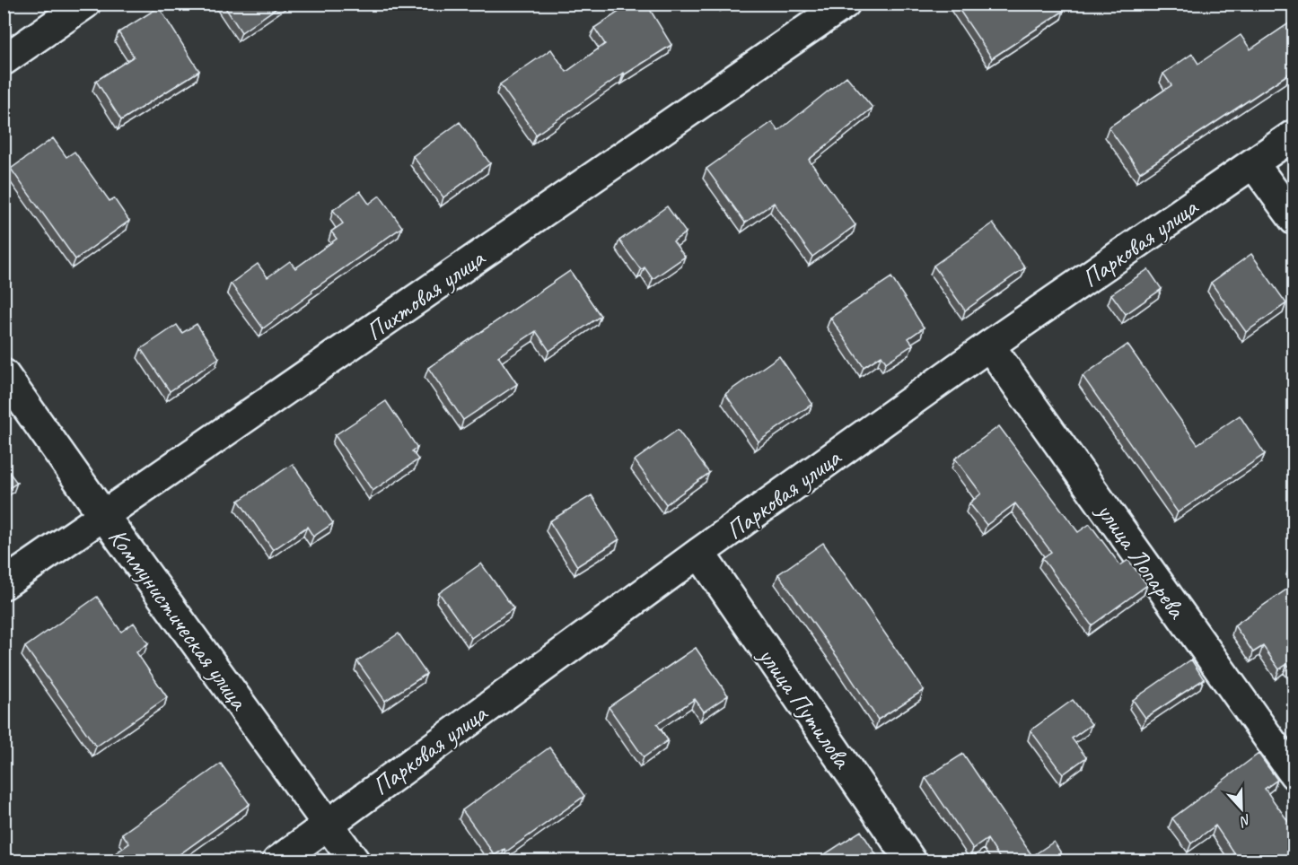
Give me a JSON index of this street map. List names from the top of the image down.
{
  "streets": {
    "street": [
      "Парковая улица",
      "Пихтовая улица",
      "улица Лопарева",
      "Коммунистическая улица",
      "улица Путилова"
    ]
  },
  "crossings": [
    ["Парковая улица", "улица Лопарева"],
    ["Парковая улица", "Коммунистическая улица"],
    ["Парковая улица", "улица Путилова"],
    ["Пихтовая улица", "Коммунистическая улица"]
  ],
  "north": "bottom"
}
